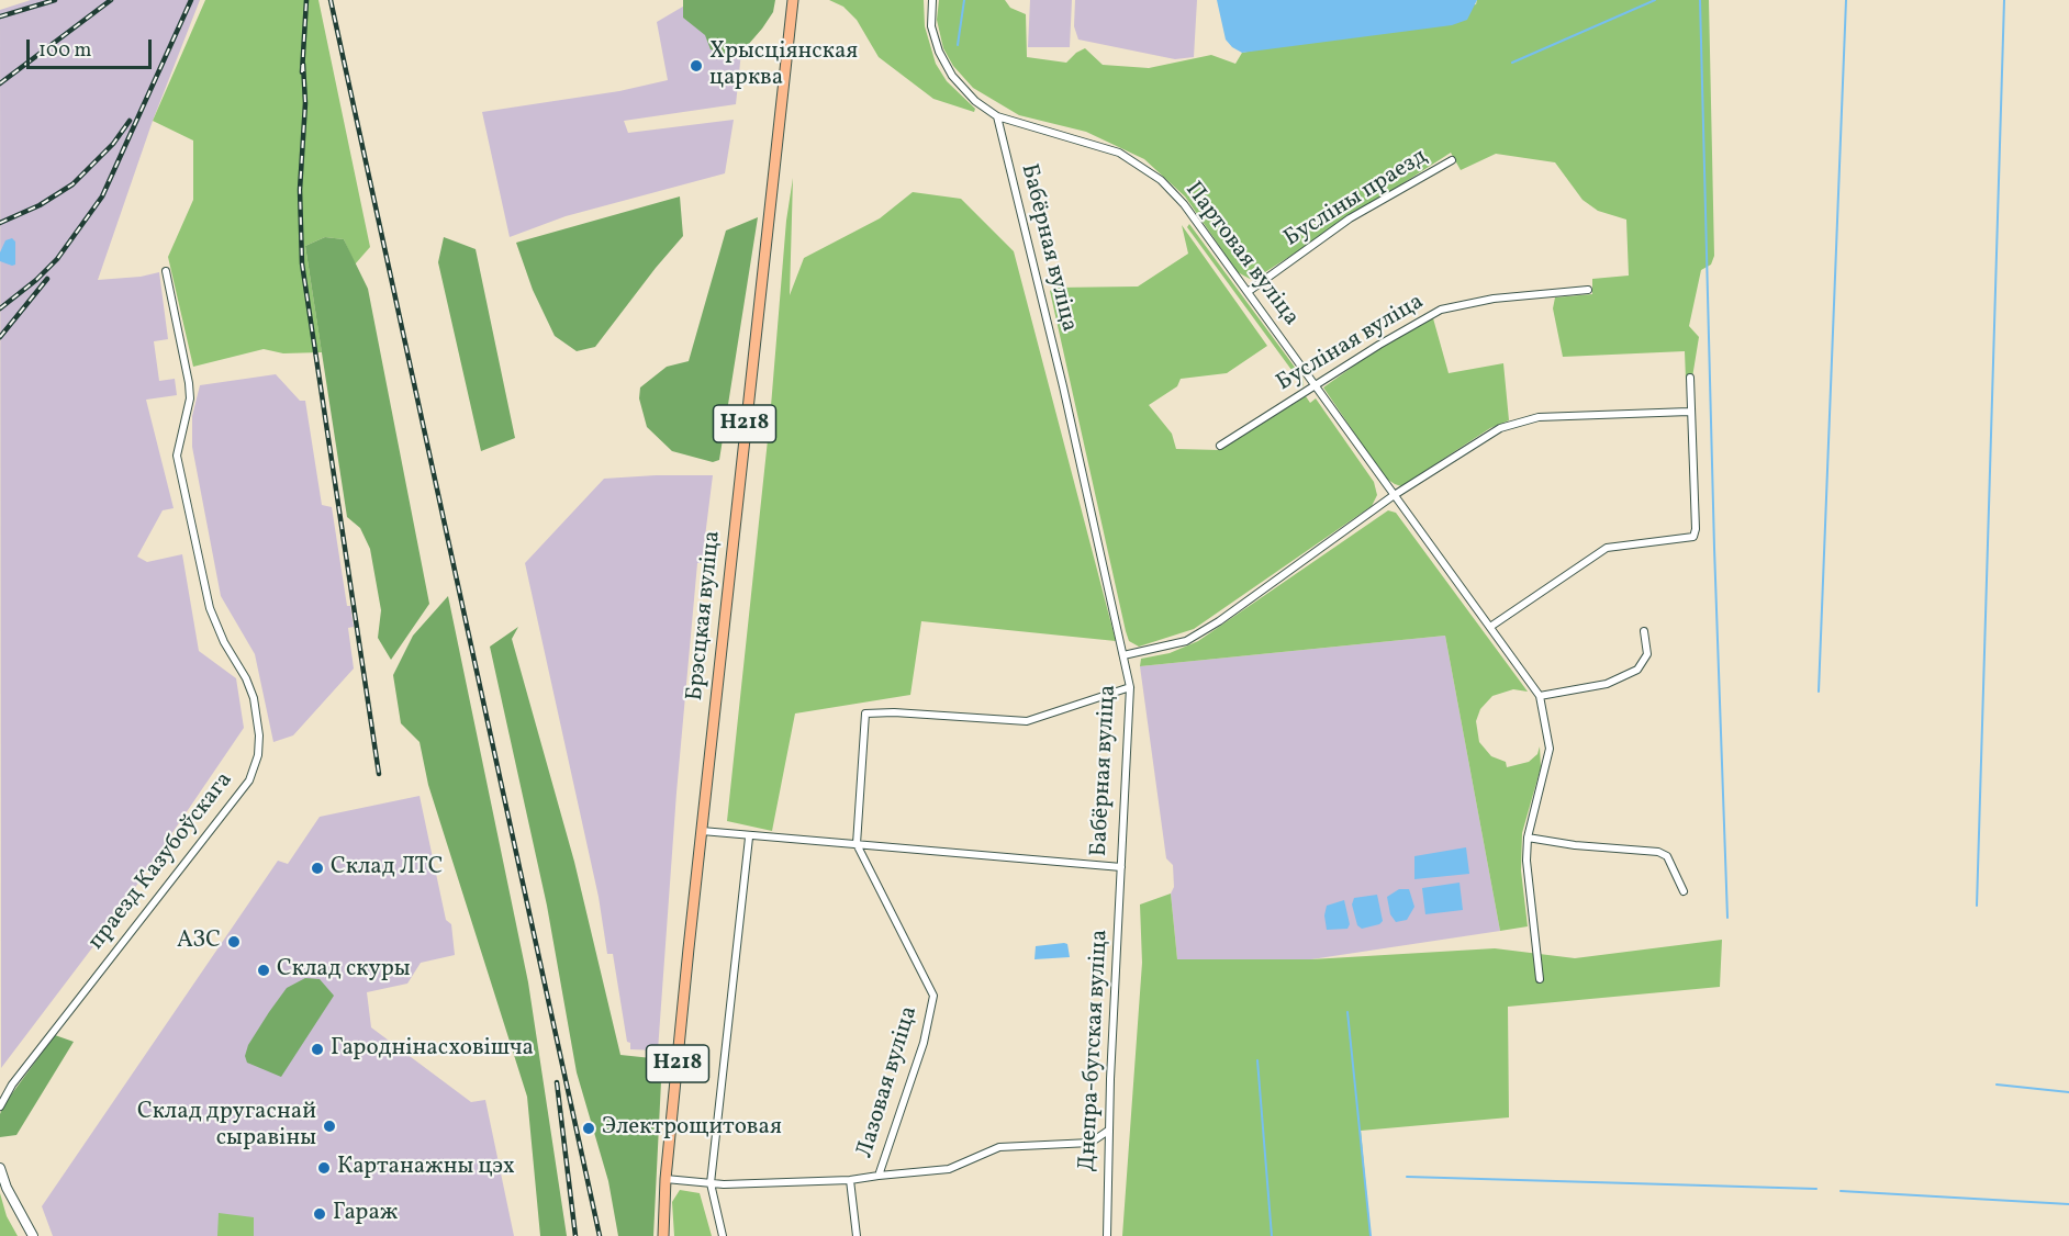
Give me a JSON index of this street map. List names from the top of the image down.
{
  "streets": {
    "main road": ["Н218", "Брэсцкая вуліца"],
    "street": [
      "Бусліны праезд",
      "Бабёрная вуліца",
      "Партовая вуліца",
      "Бусліная вуліца",
      "праезд Казубоўскага",
      "Днепра-бугская вуліца",
      "Лазовая вуліца"
    ]
  },
  "crossings": [
    ["Бусліны праезд", "Партовая вуліца"],
    ["Бабёрная вуліца", "Партовая вуліца"],
    ["Бабёрная вуліца", "Брэсцкая вуліца"],
    ["Бабёрная вуліца", "Днепра-бугская вуліца"],
    ["Бабёрная вуліца", "Лазовая вуліца"],
    ["Партовая вуліца", "Бусліная вуліца"],
    ["Брэсцкая вуліца", "Лазовая вуліца"]
  ],
  "places": [
    "Хрысціянская царква",
    "Склад ЛТС",
    "АЗС",
    "Склад скуры",
    "Гароднінасховішча",
    "Склад другаснай сыравіны",
    "Электрощитовая",
    "Картанажны цэх",
    "Гараж"
  ],
  "scale_bar": "100 m"
}
